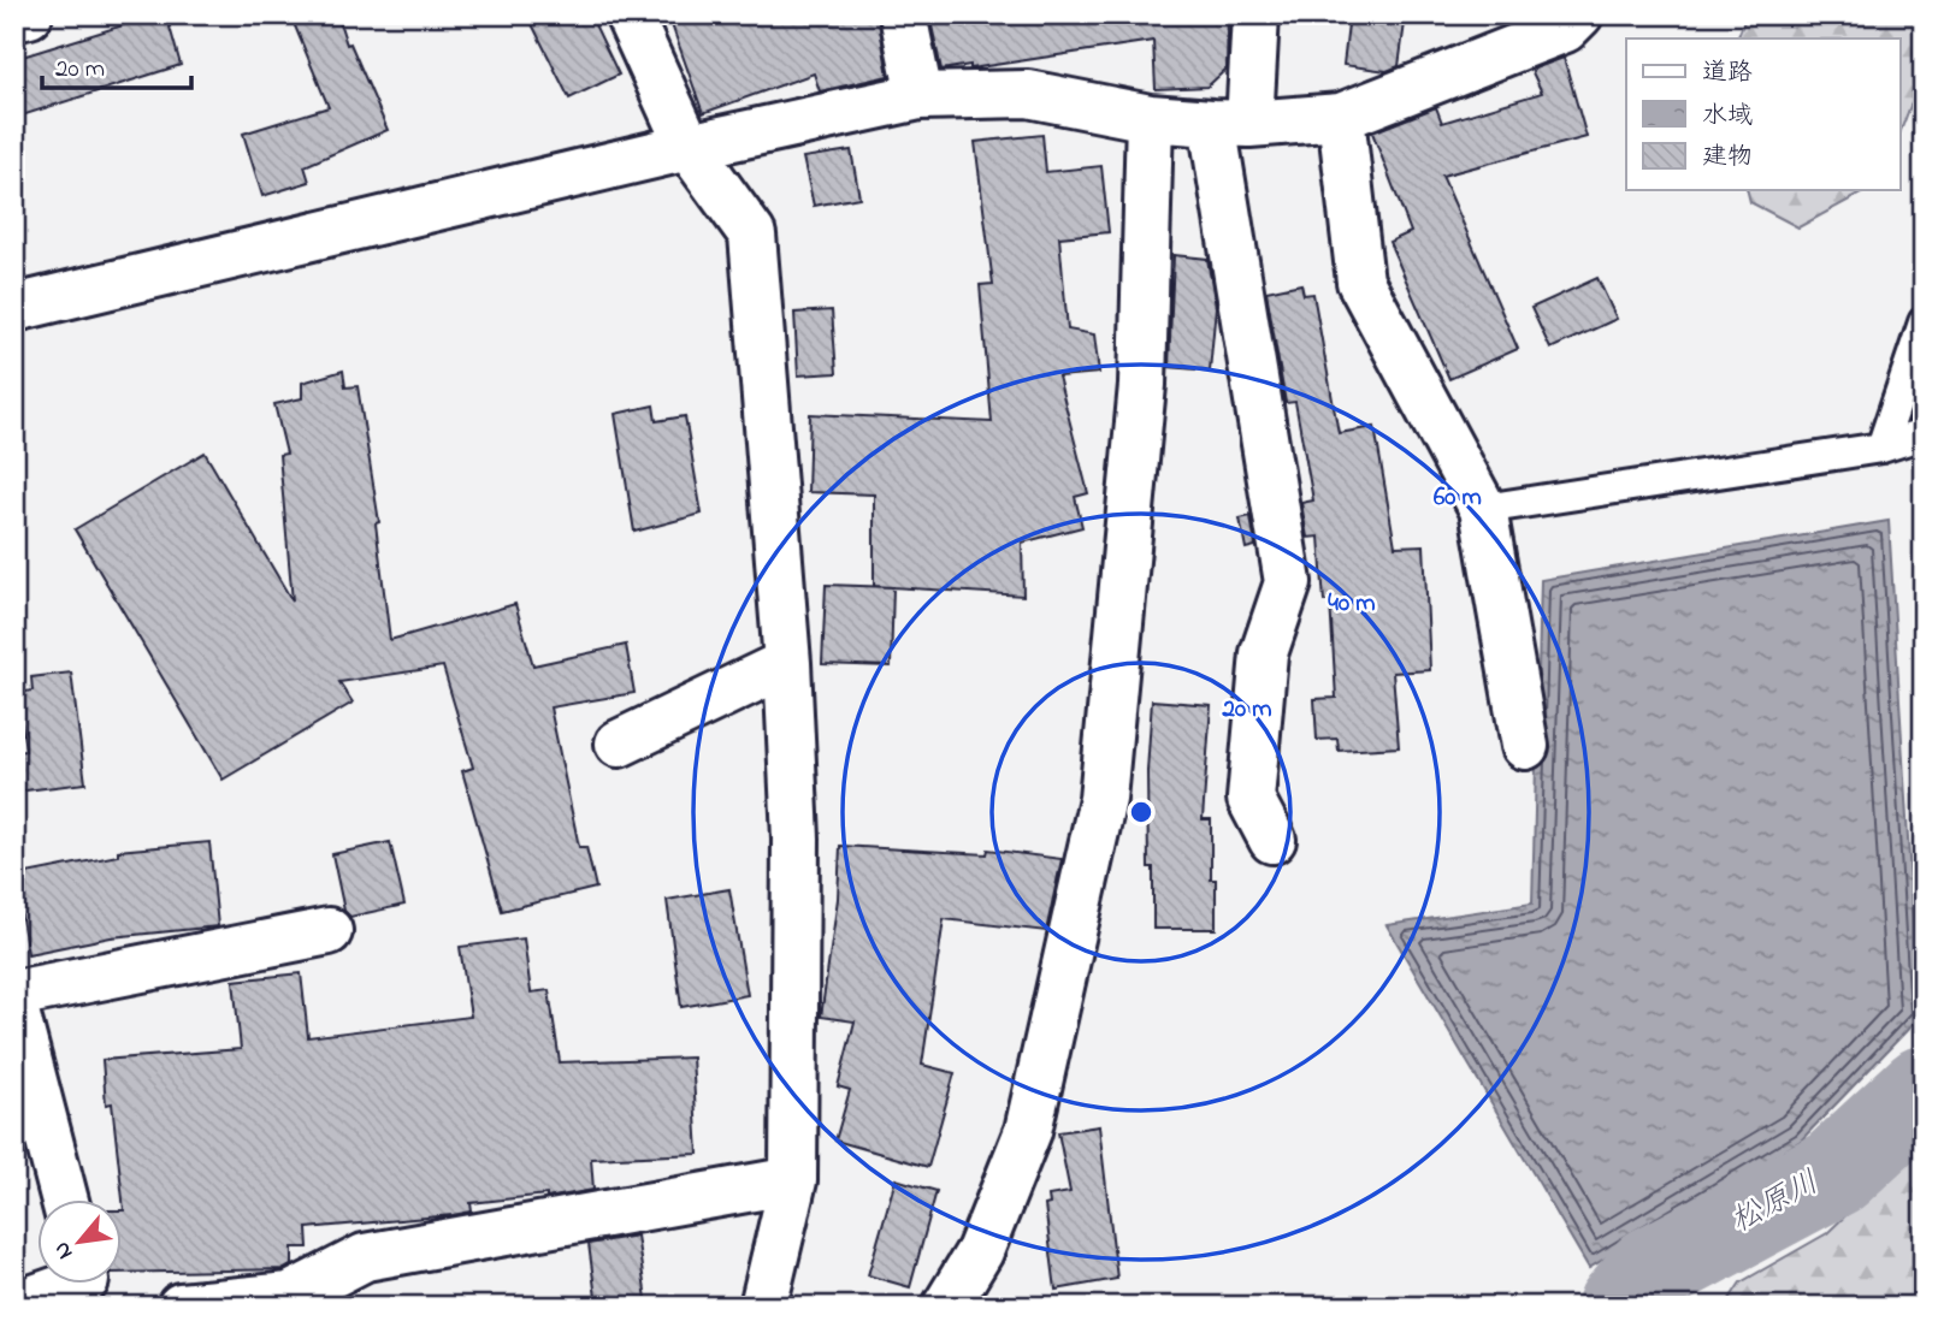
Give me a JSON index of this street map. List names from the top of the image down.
{
  "water": ["松原川"],
  "legend": ["道路", "水域", "建物"],
  "scale_bar": "20 m",
  "north": "bottom left",
  "rings": ["60 m", "40 m", "20 m"]
}
